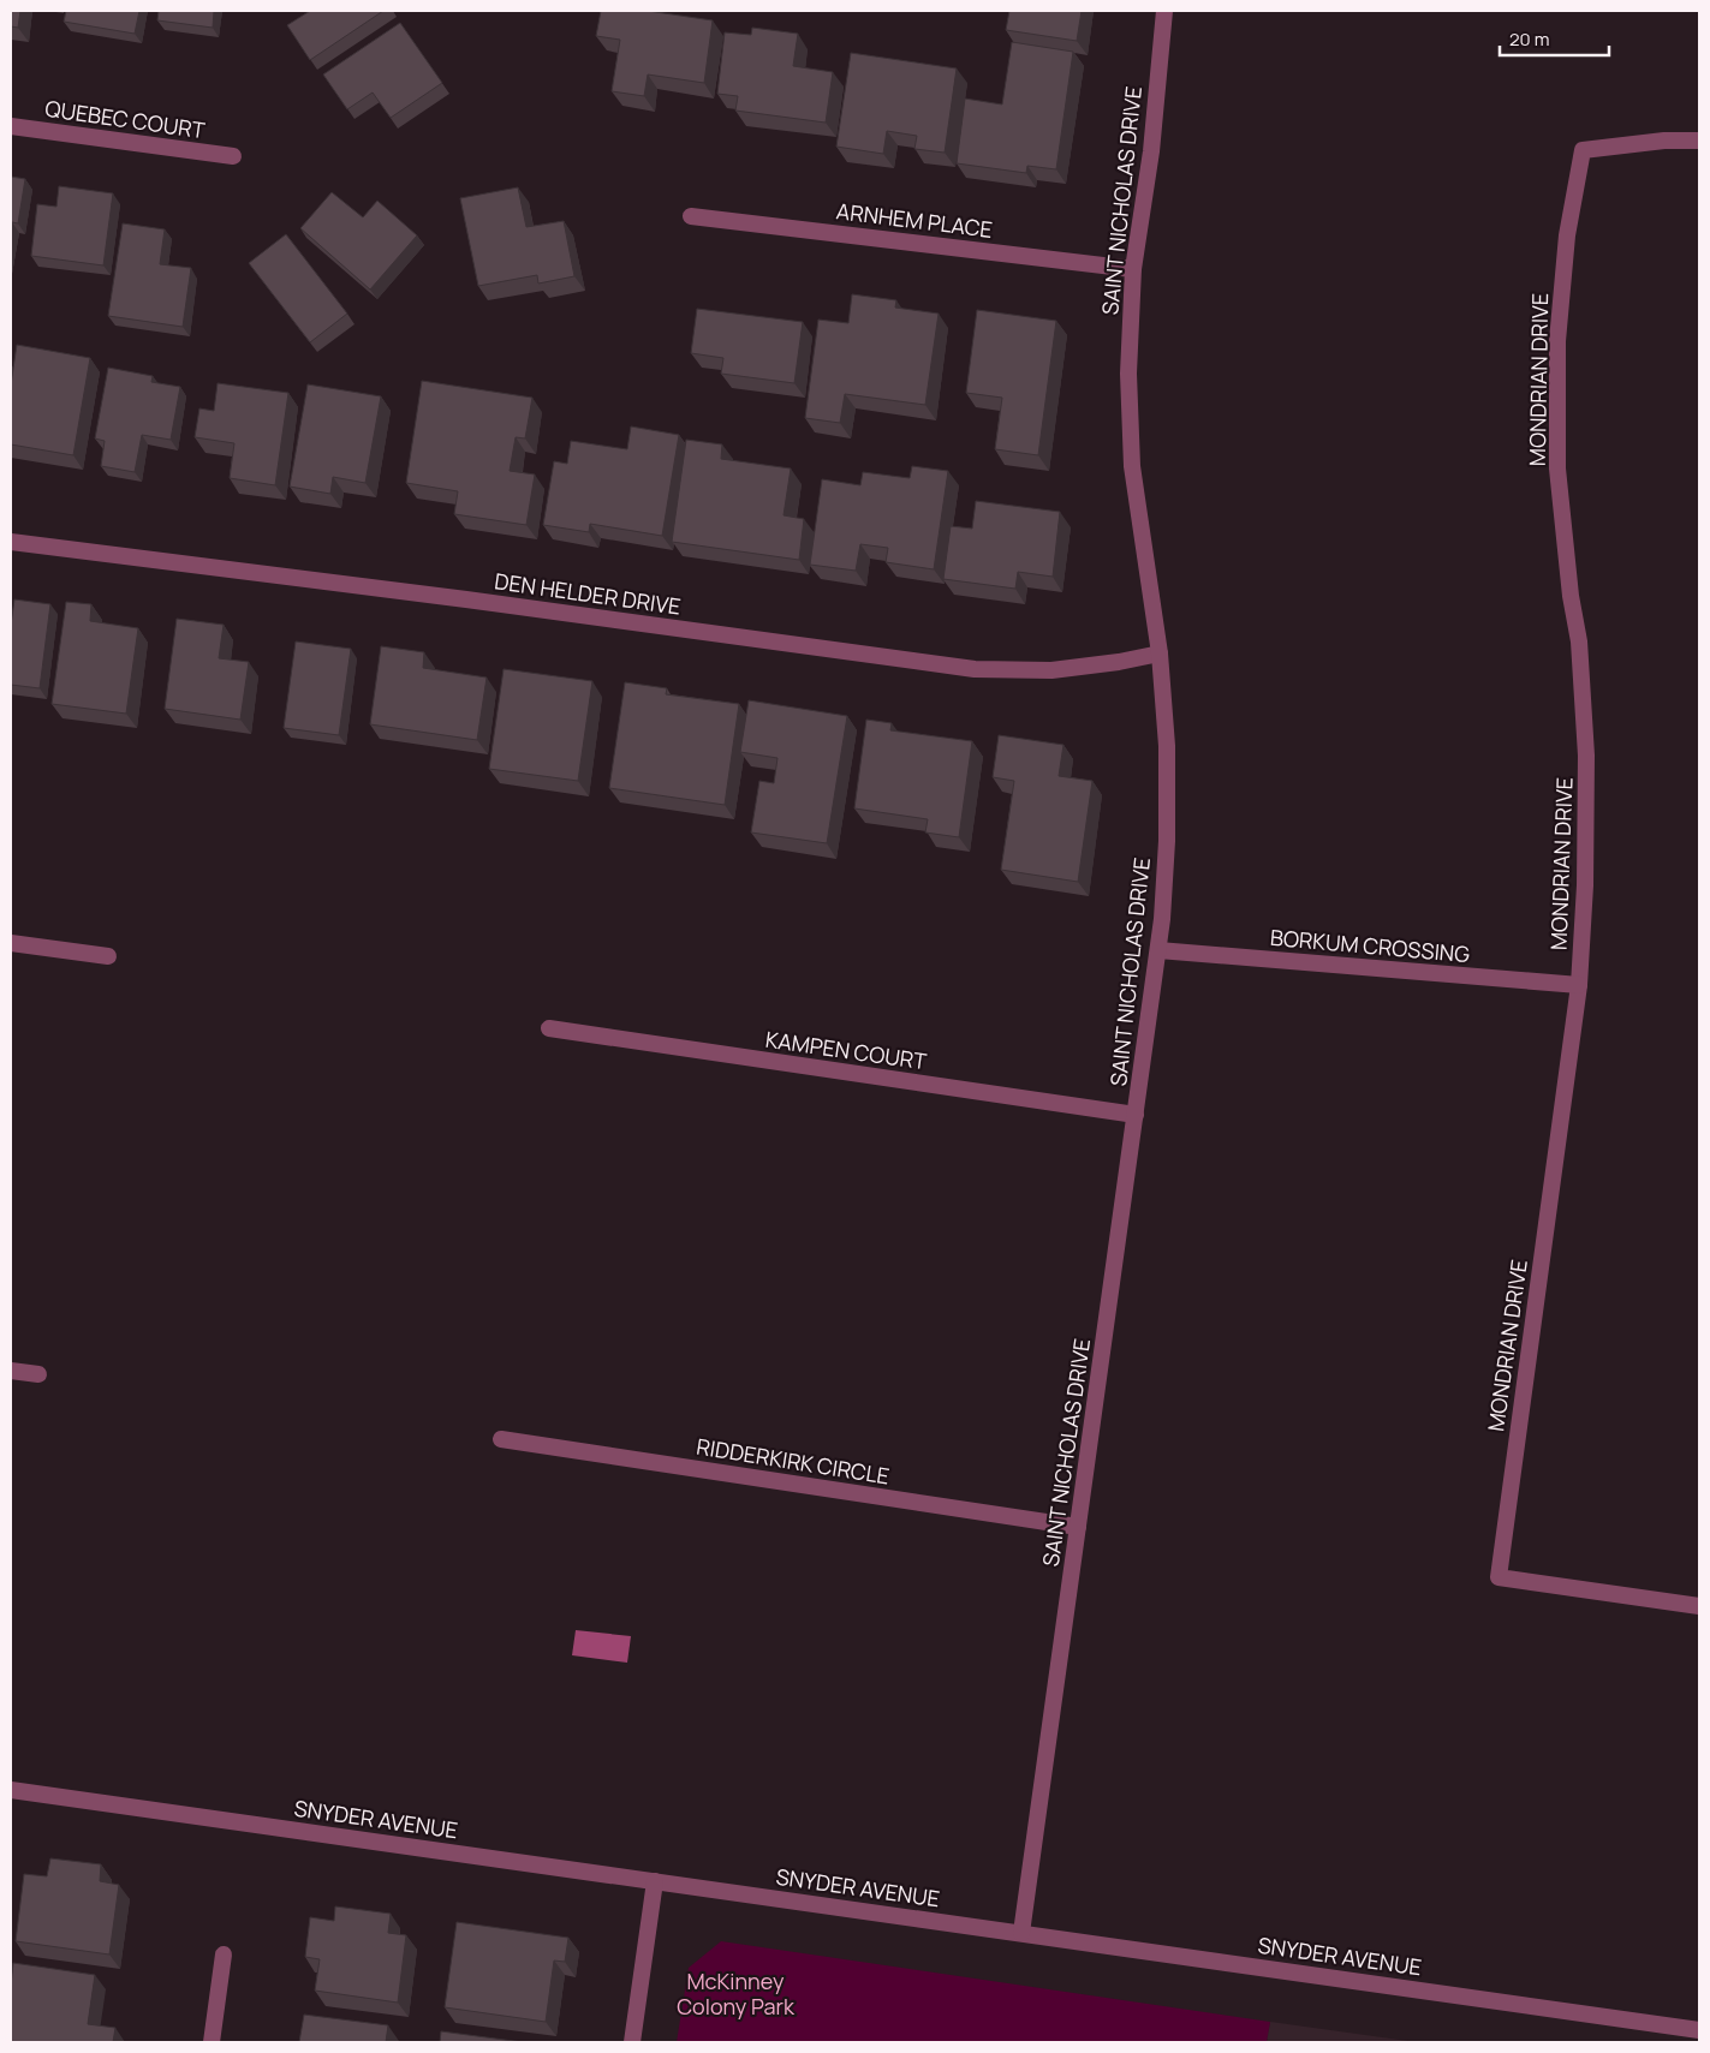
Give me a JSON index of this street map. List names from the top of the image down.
{
  "streets": {
    "street": [
      "QUEBEC COURT",
      "SAINT NICHOLAS DRIVE",
      "ARNHEM PLACE",
      "MONDRIAN DRIVE",
      "DEN HELDER DRIVE",
      "BORKUM CROSSING",
      "KAMPEN COURT",
      "RIDDERKIRK CIRCLE",
      "SNYDER AVENUE"
    ]
  },
  "crossings": [
    ["SAINT NICHOLAS DRIVE", "ARNHEM PLACE"],
    ["SAINT NICHOLAS DRIVE", "DEN HELDER DRIVE"],
    ["SAINT NICHOLAS DRIVE", "BORKUM CROSSING"],
    ["SAINT NICHOLAS DRIVE", "KAMPEN COURT"],
    ["SAINT NICHOLAS DRIVE", "RIDDERKIRK CIRCLE"],
    ["SAINT NICHOLAS DRIVE", "SNYDER AVENUE"],
    ["MONDRIAN DRIVE", "BORKUM CROSSING"]
  ],
  "parks": ["McKinney Colony Park"],
  "scale_bar": "20 m"
}
